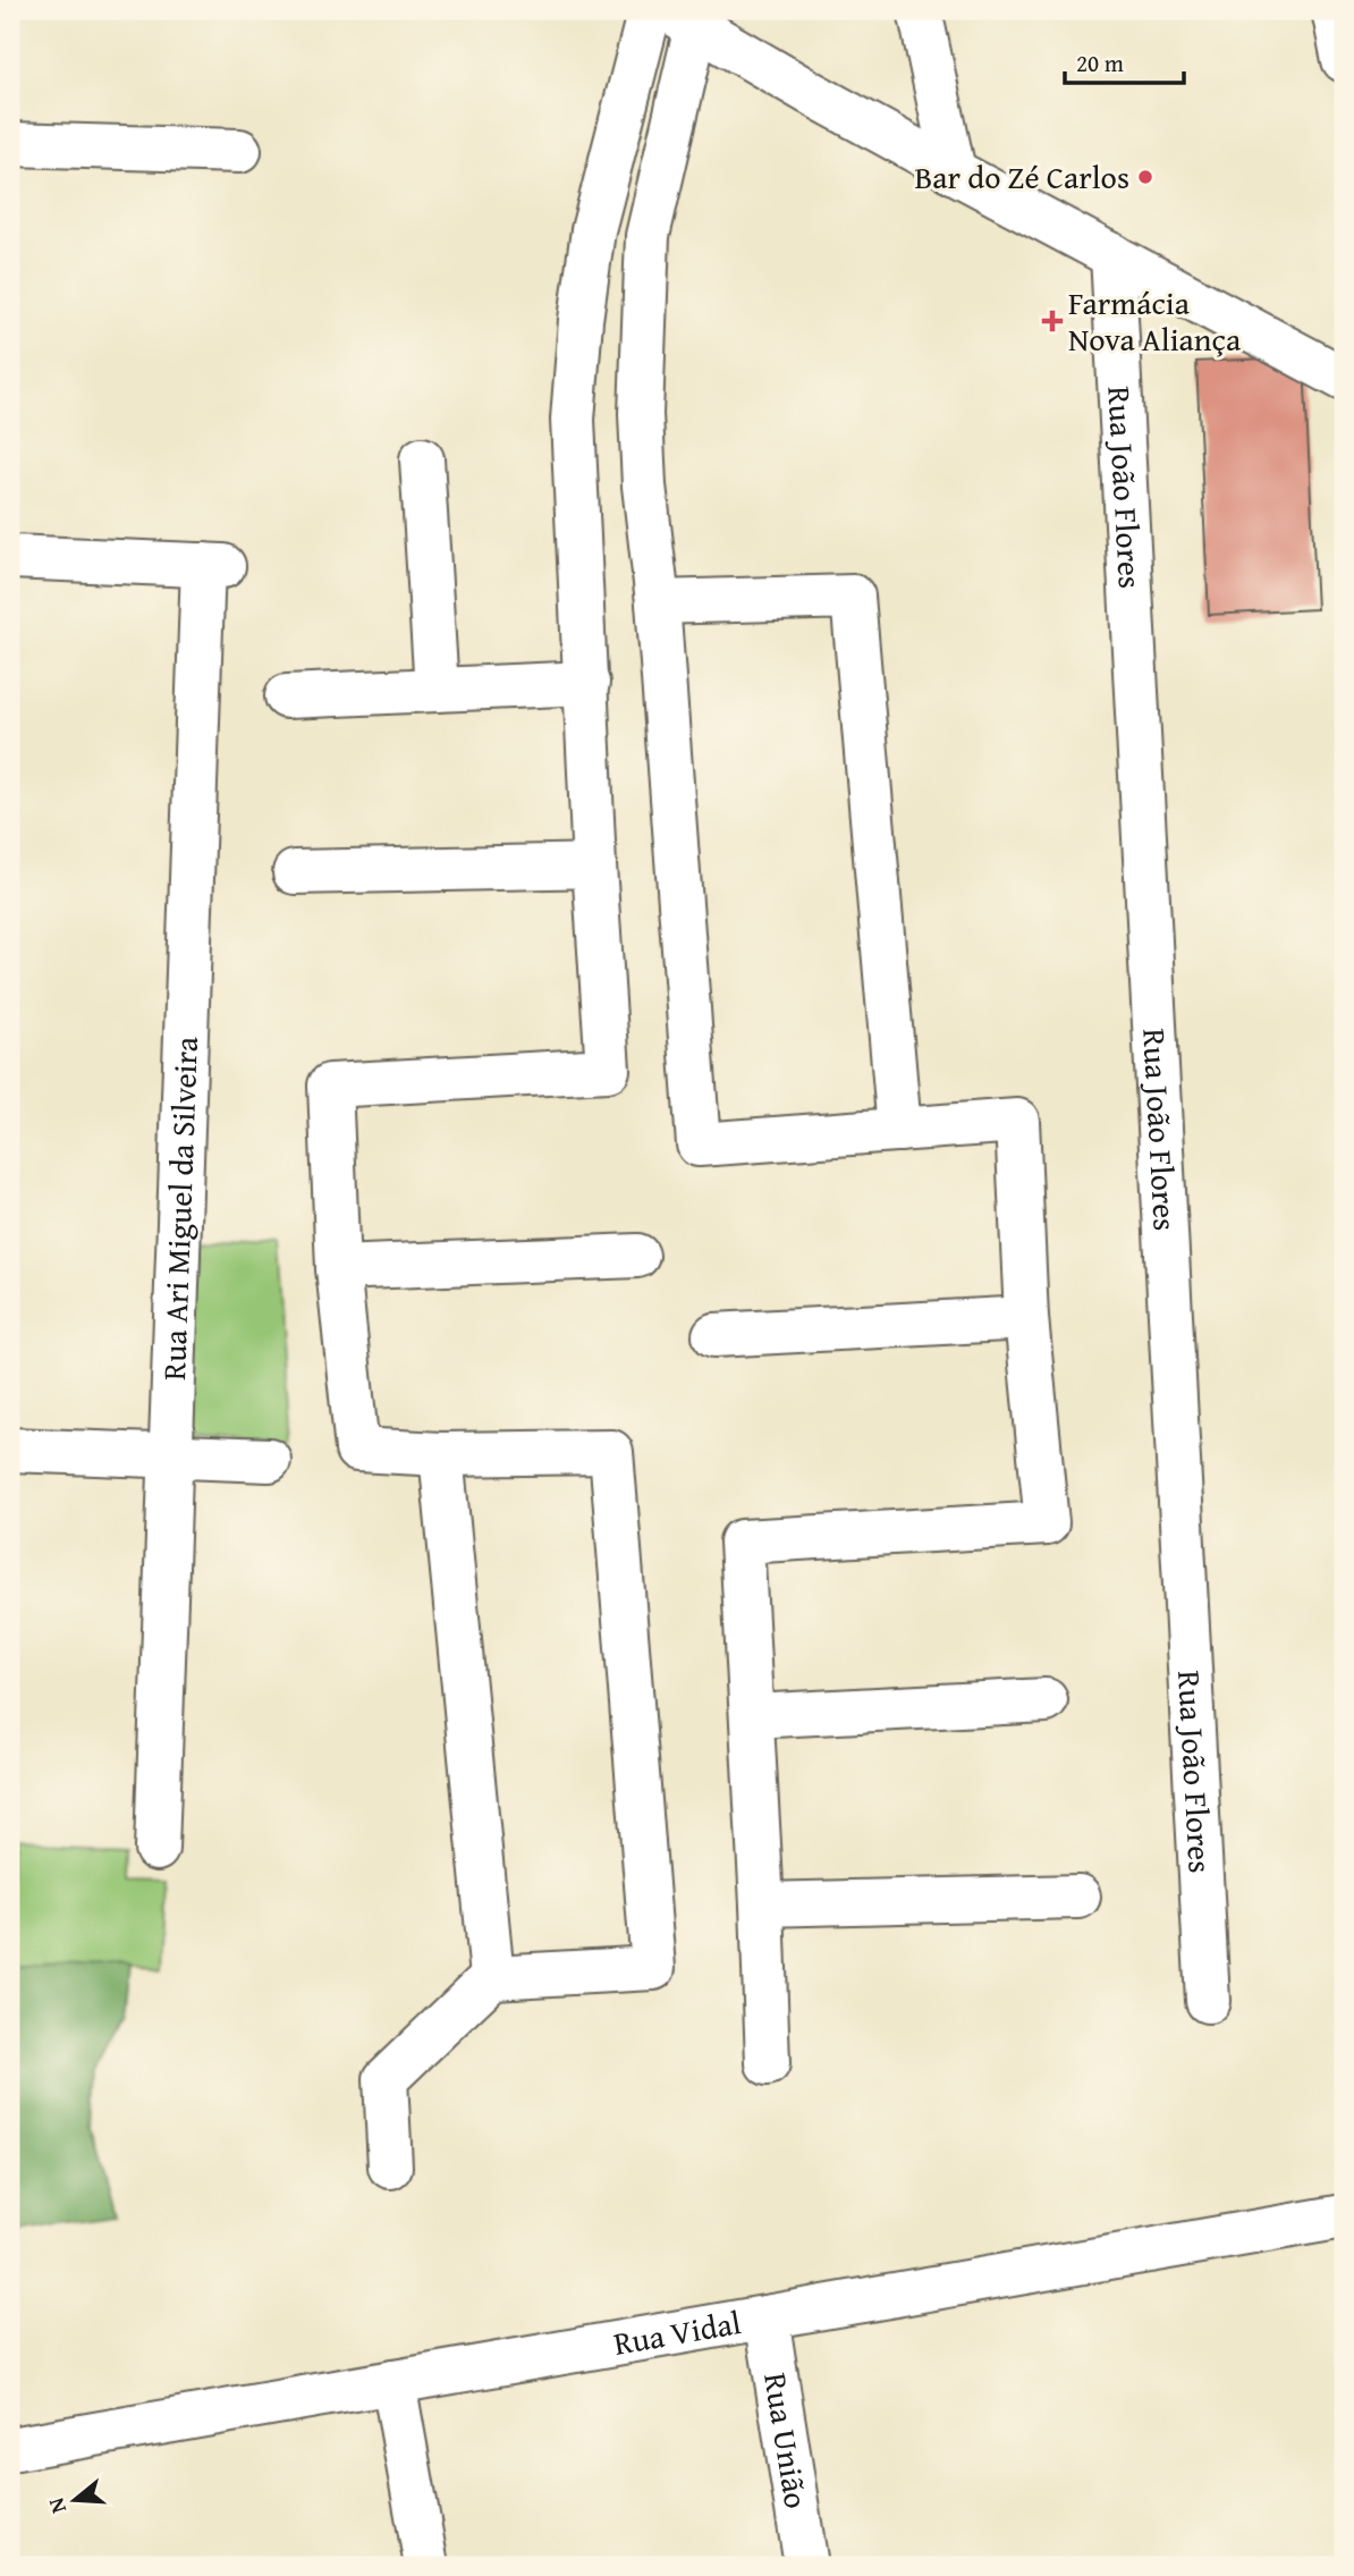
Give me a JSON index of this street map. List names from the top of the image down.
{
  "streets": {
    "street": [
      "Rua João Flores",
      "Rua Ari Miguel da Silveira",
      "Rua Vidal",
      "Rua União"
    ]
  },
  "crossings": [
    ["Rua Vidal", "Rua União"]
  ],
  "places": {
    "other": ["Bar do Zé Carlos"],
    "health": ["Farmácia Nova Aliança"]
  },
  "scale_bar": "20 m",
  "north": "left"
}
